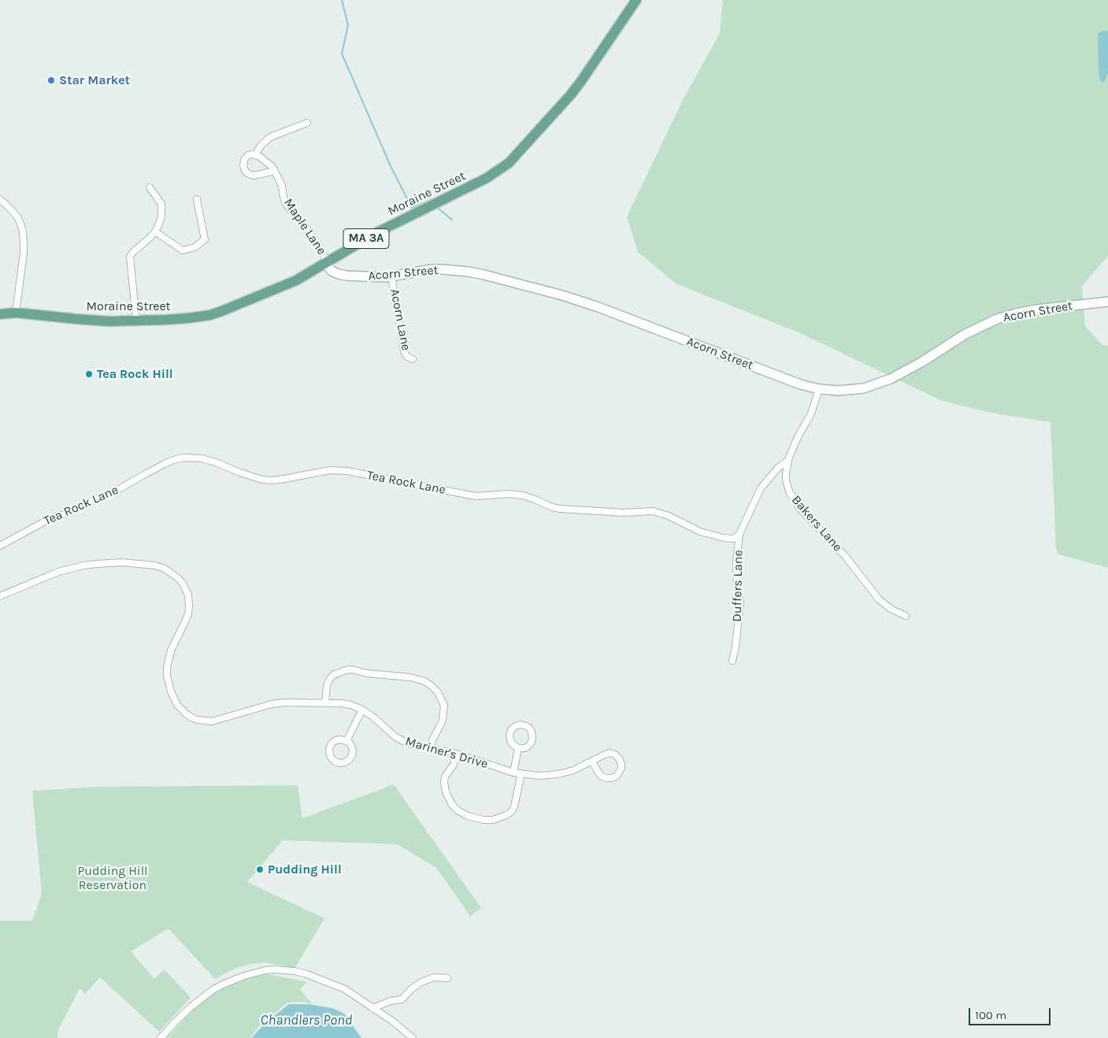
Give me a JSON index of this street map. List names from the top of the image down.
{
  "streets": {
    "main road": ["Moraine Street", "MA 3A", "Acorn Street"],
    "street": [
      "Maple Lane",
      "Acorn Lane",
      "Tea Rock Lane",
      "Bakers Lane",
      "Duffers Lane",
      "Mariner's Drive"
    ]
  },
  "crossings": [
    ["Moraine Street", "Maple Lane"],
    ["Moraine Street", "Acorn Street"],
    ["Maple Lane", "Acorn Street"],
    ["Acorn Street", "Acorn Lane"],
    ["Acorn Street", "Bakers Lane"],
    ["Tea Rock Lane", "Duffers Lane"]
  ],
  "water": ["Chandlers Pond"],
  "parks": ["Pudding Hill Reservation"],
  "places": ["Star Market", "Tea Rock Hill", "Pudding Hill"],
  "scale_bar": "100 m"
}
